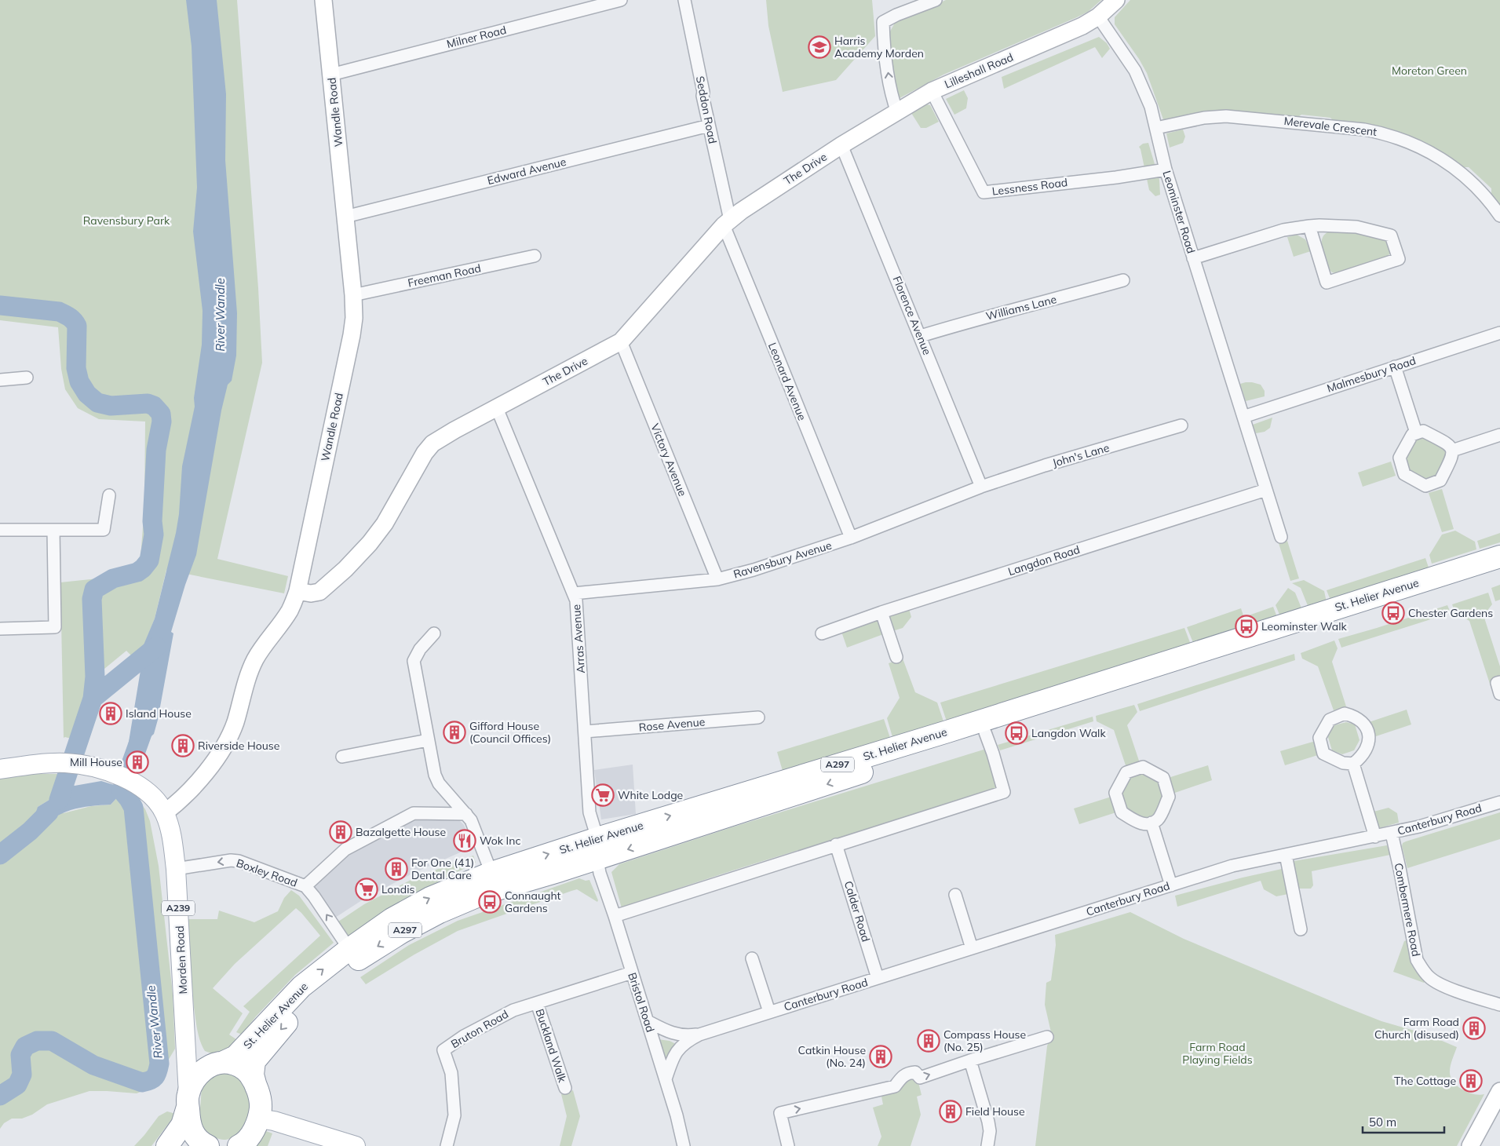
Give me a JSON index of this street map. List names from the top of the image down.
{
  "streets": {
    "highway": ["St. Helier Avenue", "A297"],
    "main road": ["A239", "Morden Road"],
    "street": [
      "Milner Road",
      "Lilleshall Road",
      "Seddon Road",
      "Wandle Road",
      "Merevale Crescent",
      "The Drive",
      "Edward Avenue",
      "Lessness Road",
      "Leominster Road",
      "Freeman Road",
      "Williams Lane",
      "Florence Avenue",
      "Malmesbury Road",
      "Leonard Avenue",
      "John's Lane",
      "Victory Avenue",
      "Ravensbury Avenue",
      "Langdon Road",
      "Arras Avenue",
      "Rose Avenue",
      "Canterbury Road",
      "Boxley Road",
      "Combermere Road",
      "Calder Road",
      "Bristol Road",
      "Bruton Road",
      "Buckland Walk"
    ]
  },
  "crossings": [
    ["Milner Road", "Wandle Road"],
    ["Lilleshall Road", "The Drive"],
    ["Lilleshall Road", "Lessness Road"],
    ["Lilleshall Road", "Leominster Road"],
    ["Lilleshall Road", "Florence Avenue"],
    ["Seddon Road", "The Drive"],
    ["Seddon Road", "Edward Avenue"],
    ["Seddon Road", "Leonard Avenue"],
    ["Wandle Road", "The Drive"],
    ["Wandle Road", "Edward Avenue"],
    ["Wandle Road", "Freeman Road"],
    ["Wandle Road", "Morden Road"],
    ["Merevale Crescent", "Leominster Road"],
    ["The Drive", "Florence Avenue"],
    ["The Drive", "Leonard Avenue"],
    ["The Drive", "Victory Avenue"],
    ["The Drive", "Arras Avenue"],
    ["Lessness Road", "Leominster Road"],
    ["Leominster Road", "Malmesbury Road"],
    ["Williams Lane", "Florence Avenue"],
    ["Florence Avenue", "John's Lane"],
    ["Florence Avenue", "Ravensbury Avenue"],
    ["Leonard Avenue", "Ravensbury Avenue"],
    ["John's Lane", "Ravensbury Avenue"],
    ["Victory Avenue", "Ravensbury Avenue"],
    ["Ravensbury Avenue", "Arras Avenue"],
    ["St. Helier Avenue", "Arras Avenue"],
    ["St. Helier Avenue", "Boxley Road"],
    ["St. Helier Avenue", "Morden Road"],
    ["St. Helier Avenue", "Bristol Road"],
    ["Arras Avenue", "Rose Avenue"],
    ["Canterbury Road", "Combermere Road"],
    ["Canterbury Road", "Calder Road"],
    ["Canterbury Road", "Bristol Road"],
    ["Boxley Road", "Morden Road"],
    ["Bristol Road", "Bruton Road"],
    ["Bruton Road", "Buckland Walk"]
  ],
  "one_way": ["Boxley Road"],
  "water": ["River Wandle"],
  "parks": ["Moreton Green", "Ravensbury Park", "Farm Road Playing Fields"],
  "places": {
    "school or university": ["Harris Academy Morden"],
    "bus stop": [
      "Chester Gardens",
      "Leominster Walk",
      "Langdon Walk",
      "Connaught Gardens"
    ],
    "building": [
      "Island House",
      "Gifford House (Council Offices)",
      "Riverside House",
      "Mill House",
      "Bazalgette House",
      "For One (41) Dental Care",
      "Farm Road Church (disused)",
      "Compass House (No. 25)",
      "Catkin House (No. 24)",
      "The Cottage",
      "Field House"
    ],
    "supermarket": ["White Lodge", "Londis"],
    "restaurant": ["Wok Inc"]
  },
  "scale_bar": "50 m"
}
